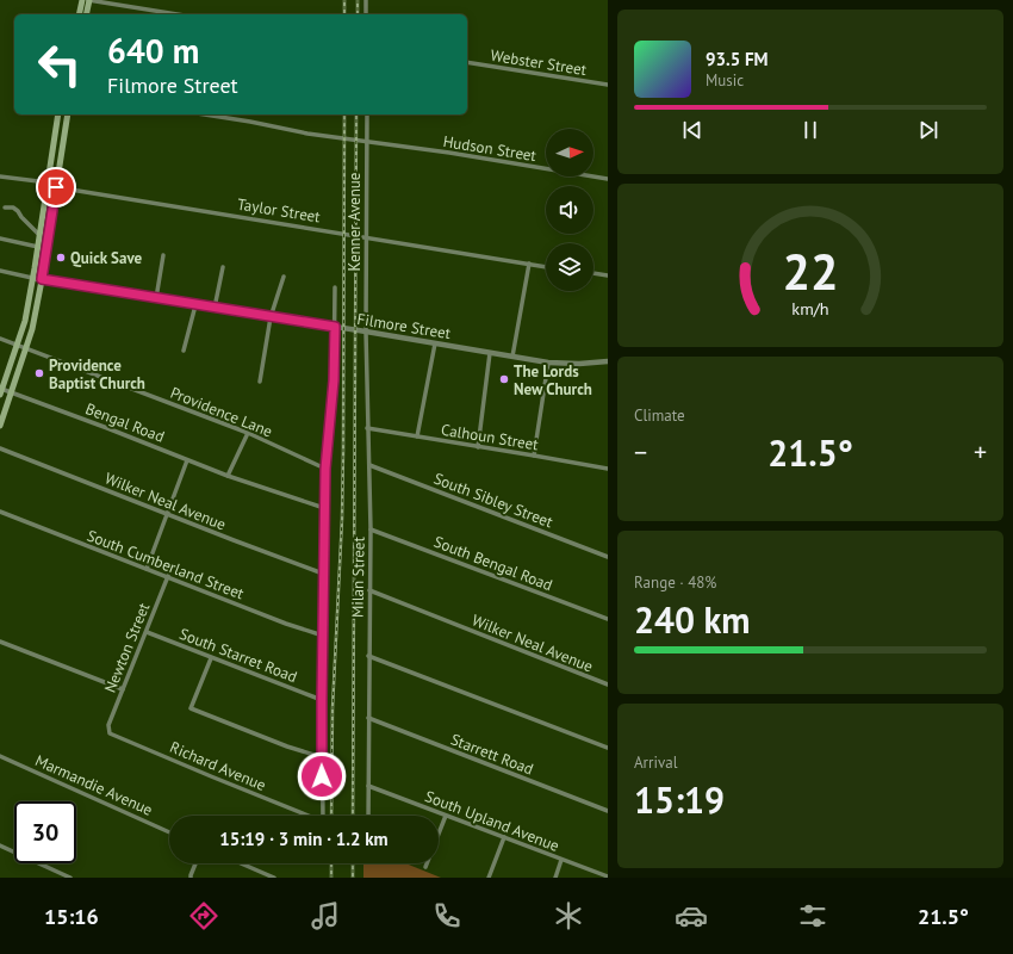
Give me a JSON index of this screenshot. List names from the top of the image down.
{
  "streets": {
    "street": [
      "Webster Street",
      "Hudson Street",
      "Taylor Street",
      "Kenner Avenue",
      "Filmore Street",
      "Providence Lane",
      "Bengal Road",
      "Calhoun Street",
      "South Sibley Street",
      "Wilker Neal Avenue",
      "South Bengal Road",
      "South Cumberland Street",
      "Milan Street",
      "Newton Street",
      "South Starret Road",
      "Starrett Road",
      "Richard Avenue",
      "Marmandie Avenue",
      "South Upland Avenue"
    ]
  },
  "crossings": [
    ["Hudson Street", "Kenner Avenue"],
    ["Taylor Street", "Kenner Avenue"],
    ["Kenner Avenue", "Filmore Street"],
    ["Kenner Avenue", "Milan Street"],
    ["Filmore Street", "Milan Street"],
    ["Calhoun Street", "Milan Street"],
    ["South Sibley Street", "Milan Street"],
    ["Wilker Neal Avenue", "Milan Street"],
    ["South Bengal Road", "Milan Street"],
    ["South Cumberland Street", "Newton Street"],
    ["Milan Street", "Starrett Road"],
    ["Milan Street", "South Upland Avenue"],
    ["Newton Street", "South Starret Road"],
    ["Newton Street", "Richard Avenue"]
  ],
  "places": ["Quick Save", "Providence Baptist Church", "The Lords New Church"],
  "north": "right",
  "page": {
    "turn": ["640 m", "Filmore Street"],
    "song": ["93.5 FM", "Music"],
    "tile": [
      "Climate",
      ["Range · 48%", "240 km"],
      ["Arrival", "15:19"]
    ],
    "heat": ["−", "21.5°", "+"],
    "limit": "30",
    "trip": "15:19 · 3 min · 1.2 km",
    "tabs": ["15:16", "21.5°"],
    "gauge": ["22", "km/h"]
  }
}
